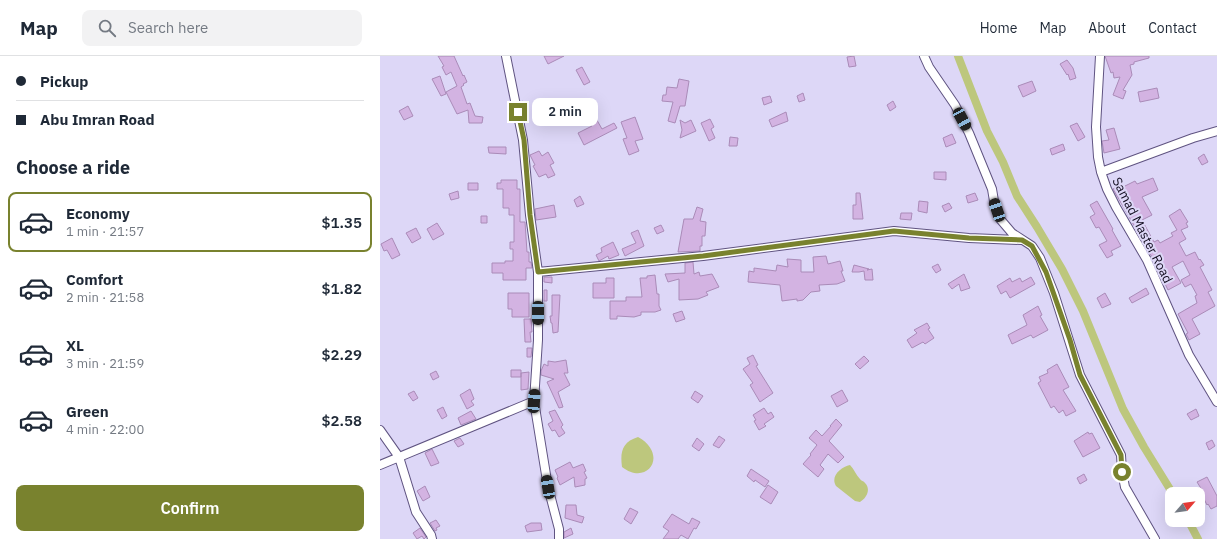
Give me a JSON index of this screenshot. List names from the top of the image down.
{
  "streets": {
    "street": ["Samad Master Road"]
  },
  "north": "top right",
  "page": {
    "header": "Map",
    "search": "Search here",
    "nav": [
      "Home",
      "Map",
      "About",
      "Contact"
    ],
    "banner": ["Pickup", "Abu Imran Road"],
    "bubble": "2 min",
    "heading": "Choose a ride",
    "list": [
      {
        "name": "Economy",
        "note": "1 min · 21:57",
        "value": "$1.35"
      },
      {
        "name": "Comfort",
        "note": "2 min · 21:58",
        "value": "$1.82"
      },
      {
        "name": "XL",
        "note": "3 min · 21:59",
        "value": "$2.29"
      },
      {
        "name": "Green",
        "note": "4 min · 22:00",
        "value": "$2.58"
      }
    ],
    "buttons": "Confirm"
  }
}
